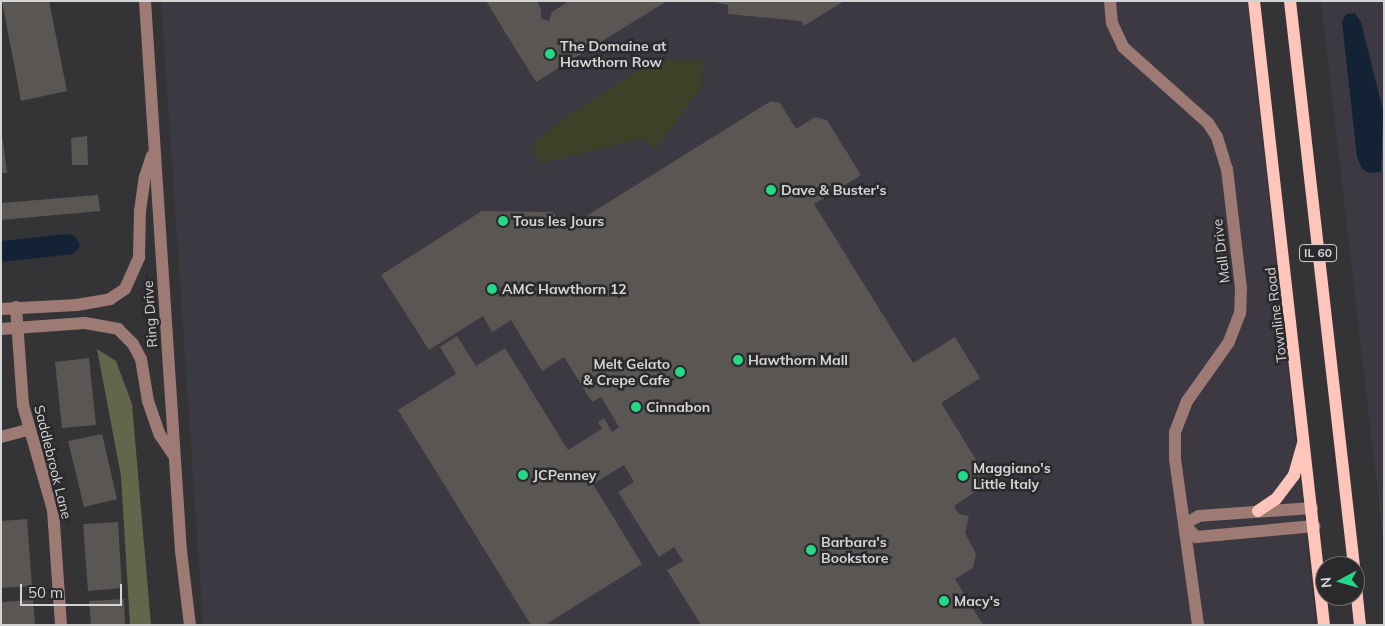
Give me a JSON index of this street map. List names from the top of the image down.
{
  "streets": {
    "main road": ["IL 60", "Townline Road"],
    "street": ["Mall Drive", "Ring Drive", "Saddlebrook Lane"]
  },
  "places": [
    "The Domaine at Hawthorn Row",
    "Dave & Buster's",
    "Tous les Jours",
    "AMC Hawthorn 12",
    "Hawthorn Mall",
    "Melt Gelato & Crepe Cafe",
    "Cinnabon",
    "JCPenney",
    "Maggiano's Little Italy",
    "Barbara's Bookstore",
    "Macy's"
  ],
  "scale_bar": "50 m",
  "north": "left"
}
